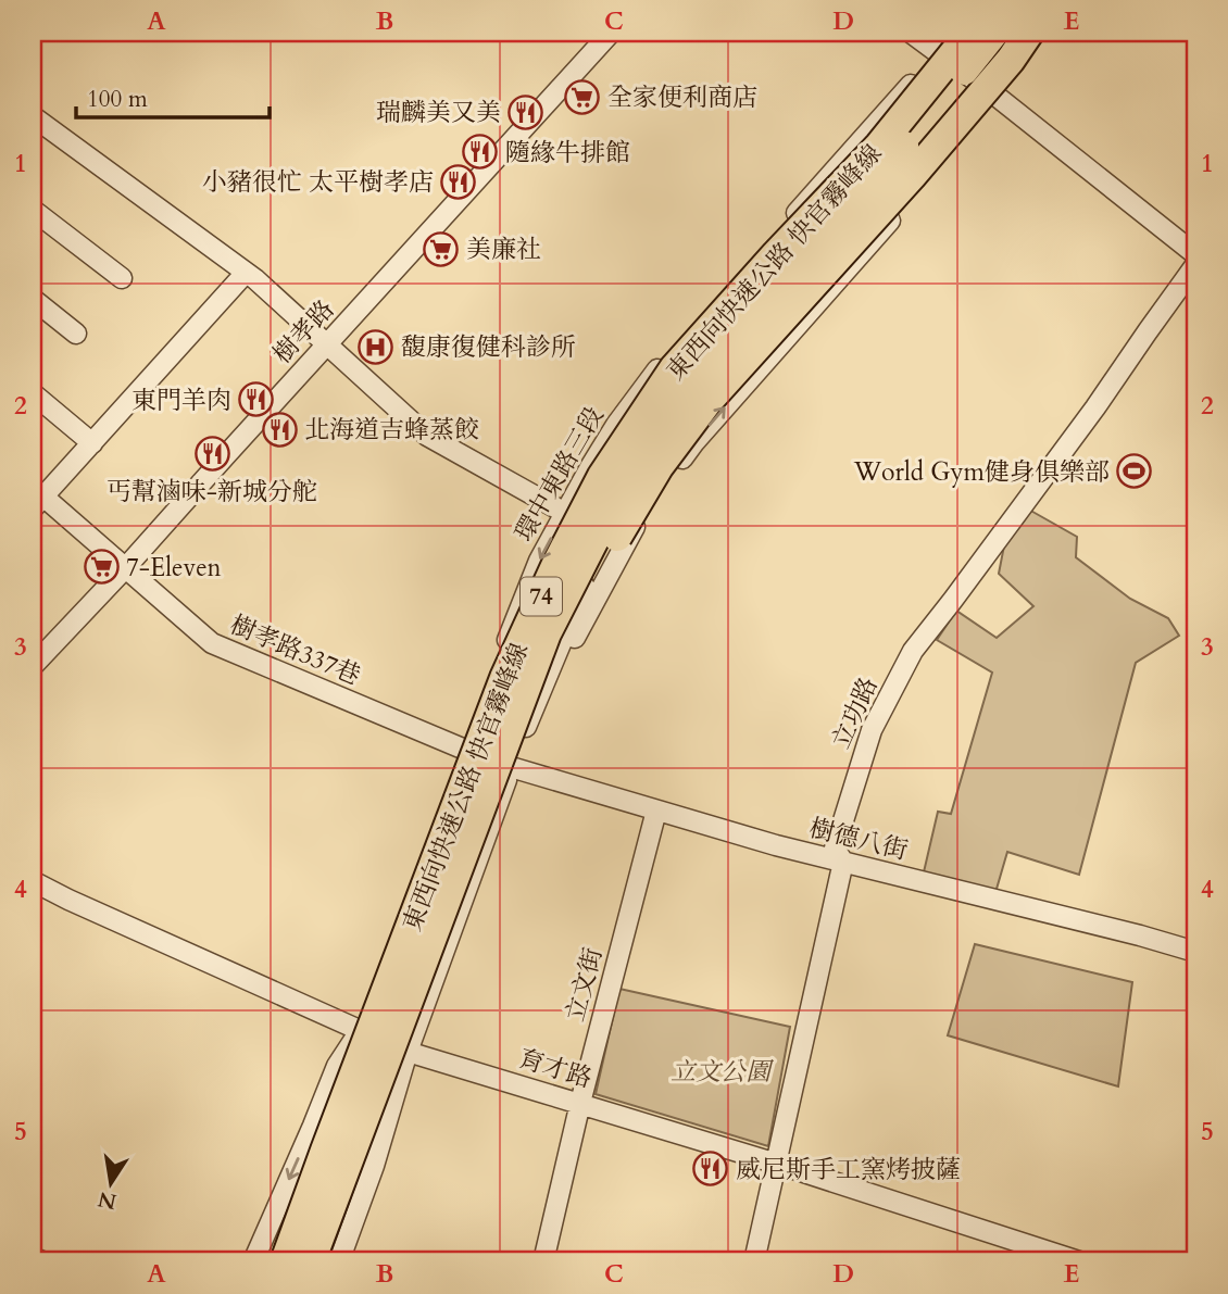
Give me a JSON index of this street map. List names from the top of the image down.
{
  "streets": {
    "highway": ["東西向快速公路 快官霧峰線", "74"],
    "street": [
      "樹孝路",
      "環中東路三段",
      "樹孝路337巷",
      "立功路",
      "樹德八街",
      "立文街",
      "育才路"
    ]
  },
  "crossings": [
    ["東西向快速公路 快官霧峰線", "74"],
    ["樹孝路", "樹孝路337巷"],
    ["環中東路三段", "樹孝路337巷"],
    ["環中東路三段", "育才路"],
    ["立功路", "樹德八街"],
    ["立功路", "育才路"],
    ["樹德八街", "立文街"],
    ["立文街", "育才路"]
  ],
  "parks": ["立文公園"],
  "places": {
    "supermarket": ["全家便利商店", "美廉社", "7-Eleven"],
    "restaurant": [
      "瑞麟美又美",
      "隨緣牛排館",
      "小豬很忙 太平樹孝店",
      "東門羊肉",
      "北海道吉蜂蒸餃",
      "丐幫滷味-新城分舵",
      "威尼斯手工窯烤披薩"
    ],
    "hospital": ["馥康復健科診所"],
    "sports": ["World Gym健身俱樂部"]
  },
  "scale_bar": "100 m",
  "north": "bottom",
  "grid": {
    "columns": [
      "A",
      "B",
      "C",
      "D",
      "E"
    ],
    "rows": [
      "1",
      "2",
      "3",
      "4",
      "5"
    ]
  }
}
